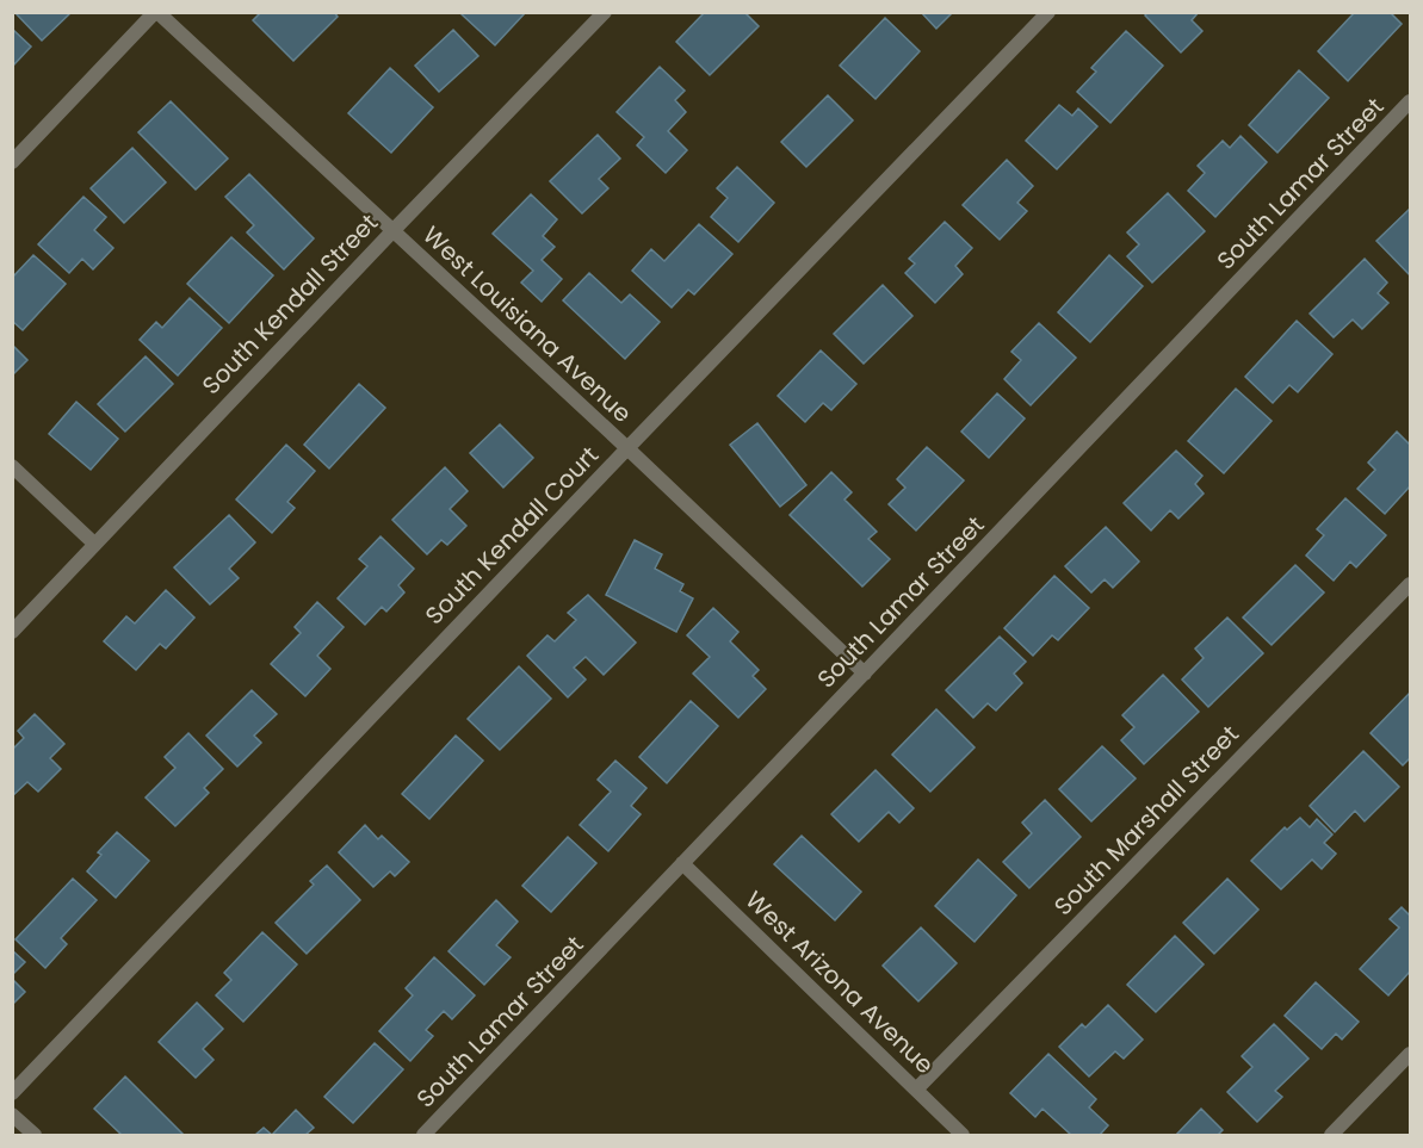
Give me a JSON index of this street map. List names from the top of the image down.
{
  "streets": {
    "street": [
      "South Lamar Street",
      "South Kendall Street",
      "West Louisiana Avenue",
      "South Kendall Court",
      "South Marshall Street",
      "West Arizona Avenue"
    ]
  },
  "crossings": [
    ["South Lamar Street", "West Louisiana Avenue"],
    ["South Lamar Street", "West Arizona Avenue"],
    ["South Kendall Street", "West Louisiana Avenue"],
    ["West Louisiana Avenue", "South Kendall Court"],
    ["South Marshall Street", "West Arizona Avenue"]
  ]
}
